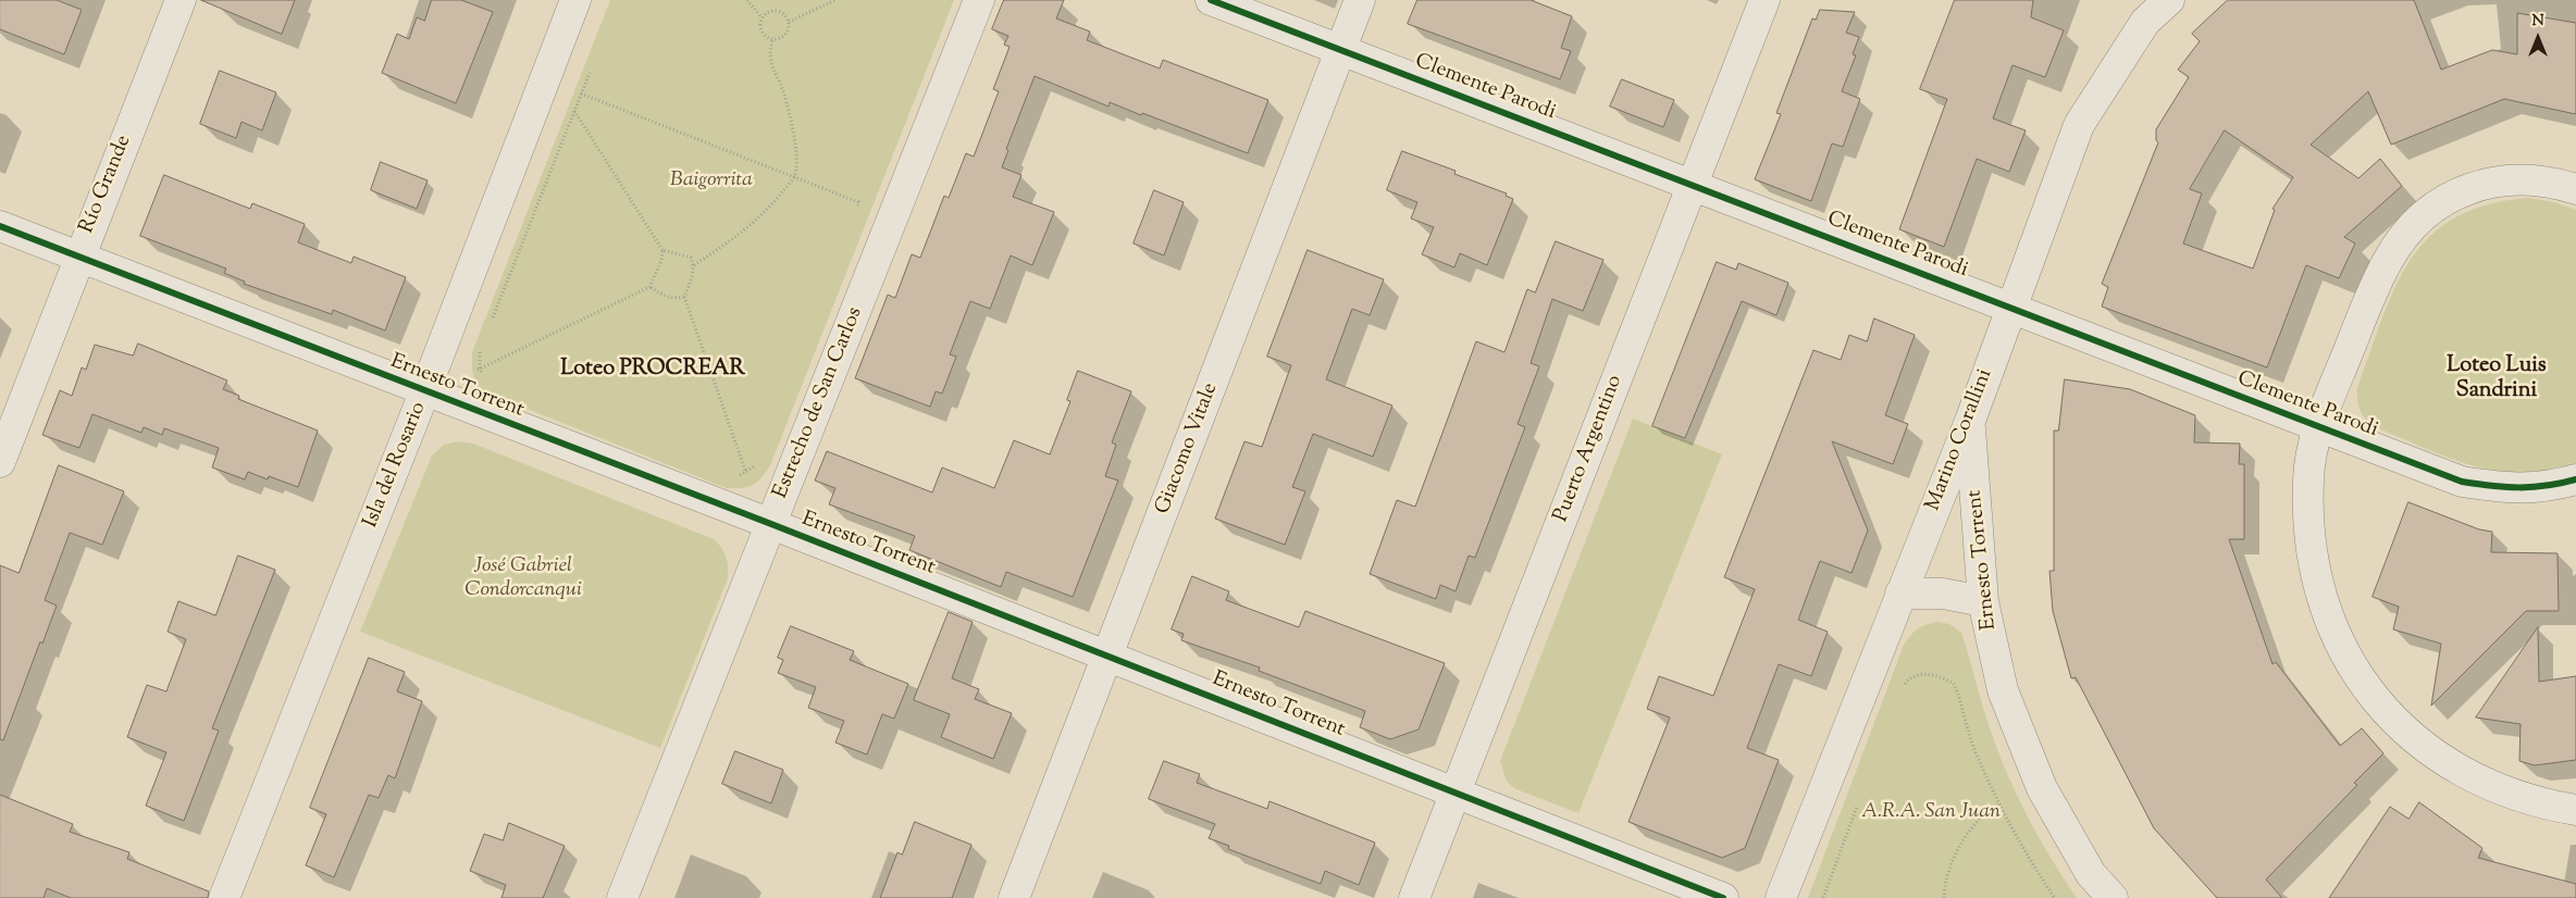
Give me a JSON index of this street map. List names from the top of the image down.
{
  "streets": {
    "street": [
      "Clemente Parodi",
      "Río Grande",
      "Ernesto Torrent",
      "Estrecho de San Carlos",
      "Marino Corallini",
      "Giacomo Vitale",
      "Puerto Argentino",
      "Isla del Rosario"
    ]
  },
  "crossings": [
    ["Clemente Parodi", "Marino Corallini"],
    ["Clemente Parodi", "Giacomo Vitale"],
    ["Clemente Parodi", "Puerto Argentino"],
    ["Río Grande", "Ernesto Torrent"],
    ["Ernesto Torrent", "Estrecho de San Carlos"],
    ["Ernesto Torrent", "Marino Corallini"],
    ["Ernesto Torrent", "Giacomo Vitale"],
    ["Ernesto Torrent", "Puerto Argentino"],
    ["Ernesto Torrent", "Isla del Rosario"]
  ],
  "districts": ["Loteo Luis Sandrini", "Loteo PROCREAR"],
  "parks": ["Baigorrita", "José Gabriel Condorcanqui", "A.R.A. San Juan"],
  "north": "top"
}
